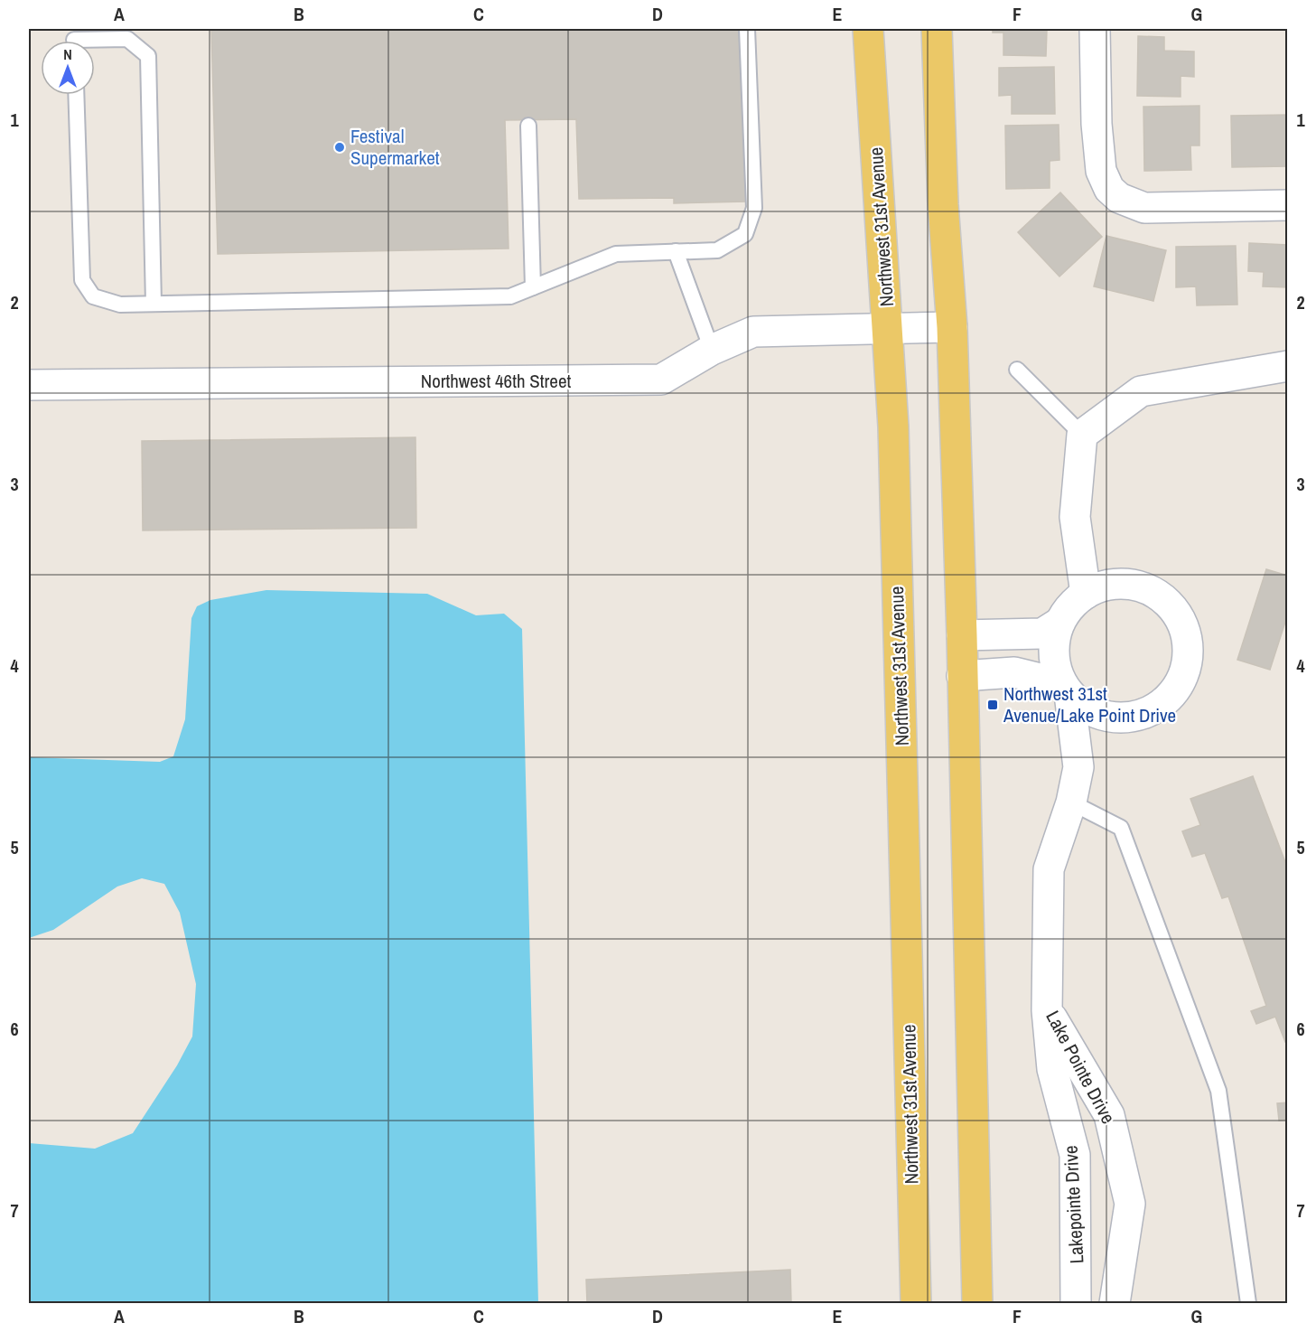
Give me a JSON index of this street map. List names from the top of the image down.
{
  "streets": {
    "main road": ["Northwest 31st Avenue"],
    "street": ["Northwest 46th Street", "Lake Pointe Drive", "Lakepointe Drive"]
  },
  "crossings": [
    ["Northwest 31st Avenue", "Northwest 46th Street"],
    ["Lake Pointe Drive", "Lakepointe Drive"]
  ],
  "places": {
    "other": ["Festival Supermarket"],
    "transit": ["Northwest 31st Avenue/Lake Point Drive"]
  },
  "north": "top",
  "grid": {
    "columns": [
      "A",
      "B",
      "C",
      "D",
      "E",
      "F",
      "G"
    ],
    "rows": [
      "1",
      "2",
      "3",
      "4",
      "5",
      "6",
      "7"
    ]
  }
}
